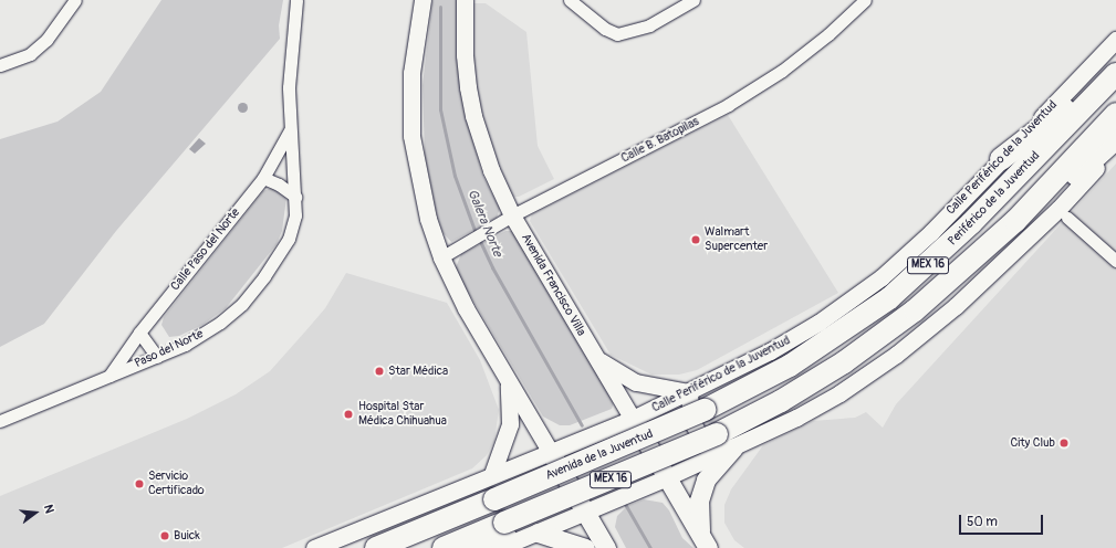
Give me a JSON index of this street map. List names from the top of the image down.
{
  "streets": {
    "highway": ["Periférico de la Juventud", "MEX 16", "Avenida de la Juventud"],
    "main road": ["Calle Periférico de la Juventud", "Avenida Francisco Villa"],
    "street": ["Calle B. Batopilas", "Calle Paso del Norte", "Paso del Norte"]
  },
  "crossings": [
    ["Calle B. Batopilas", "Avenida Francisco Villa"],
    ["Calle Periférico de la Juventud", "Avenida Francisco Villa"],
    ["Periférico de la Juventud", "Avenida de la Juventud"],
    ["Calle Paso del Norte", "Paso del Norte"],
    ["MEX 16", "Avenida de la Juventud"]
  ],
  "water": ["Galera Norte"],
  "places": [
    "Walmart Supercenter",
    "Star Médica",
    "Hospital Star Médica Chihuahua",
    "City Club",
    "Servicio Certificado",
    "Buick"
  ],
  "scale_bar": "50 m",
  "north": "right"
}
